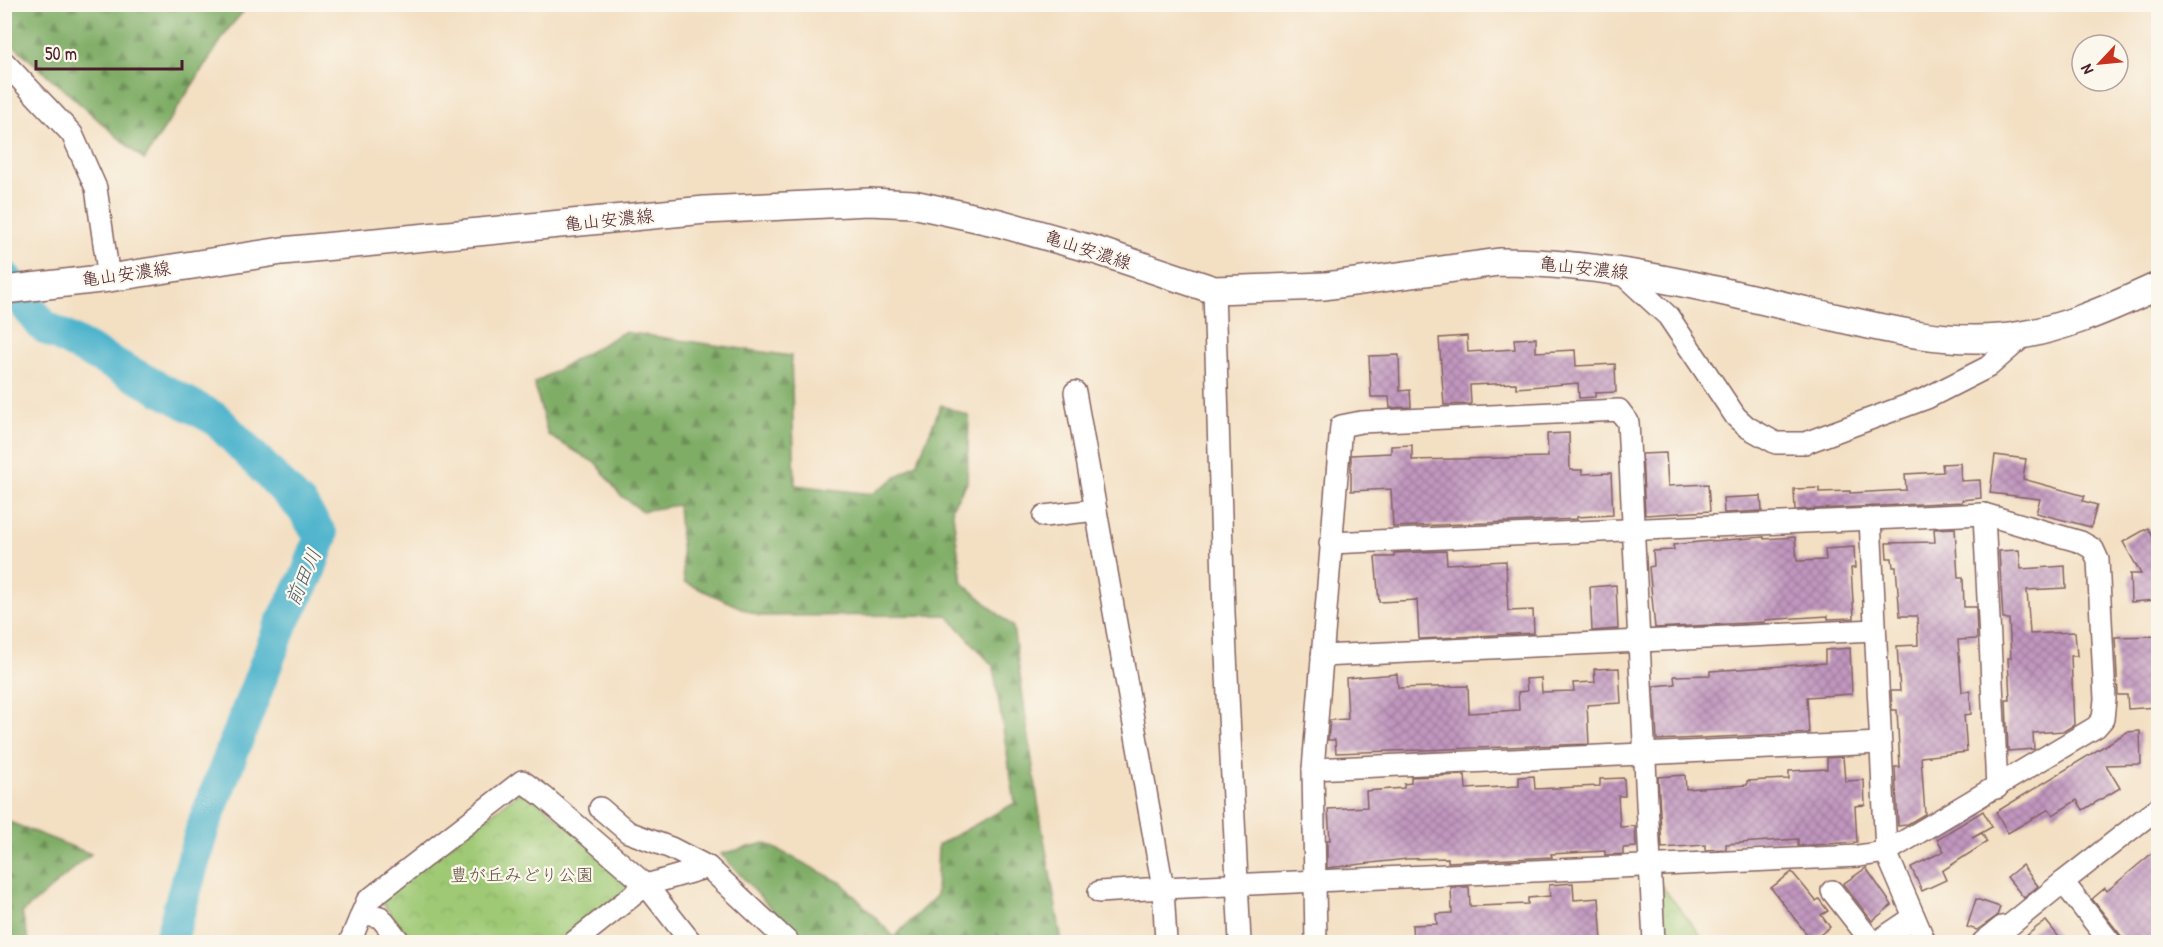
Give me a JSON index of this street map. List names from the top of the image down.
{
  "streets": {
    "main road": ["亀山安濃線"]
  },
  "water": ["前田川"],
  "parks": ["豊が丘みどり公園"],
  "scale_bar": "50 m",
  "north": "bottom left"
}
